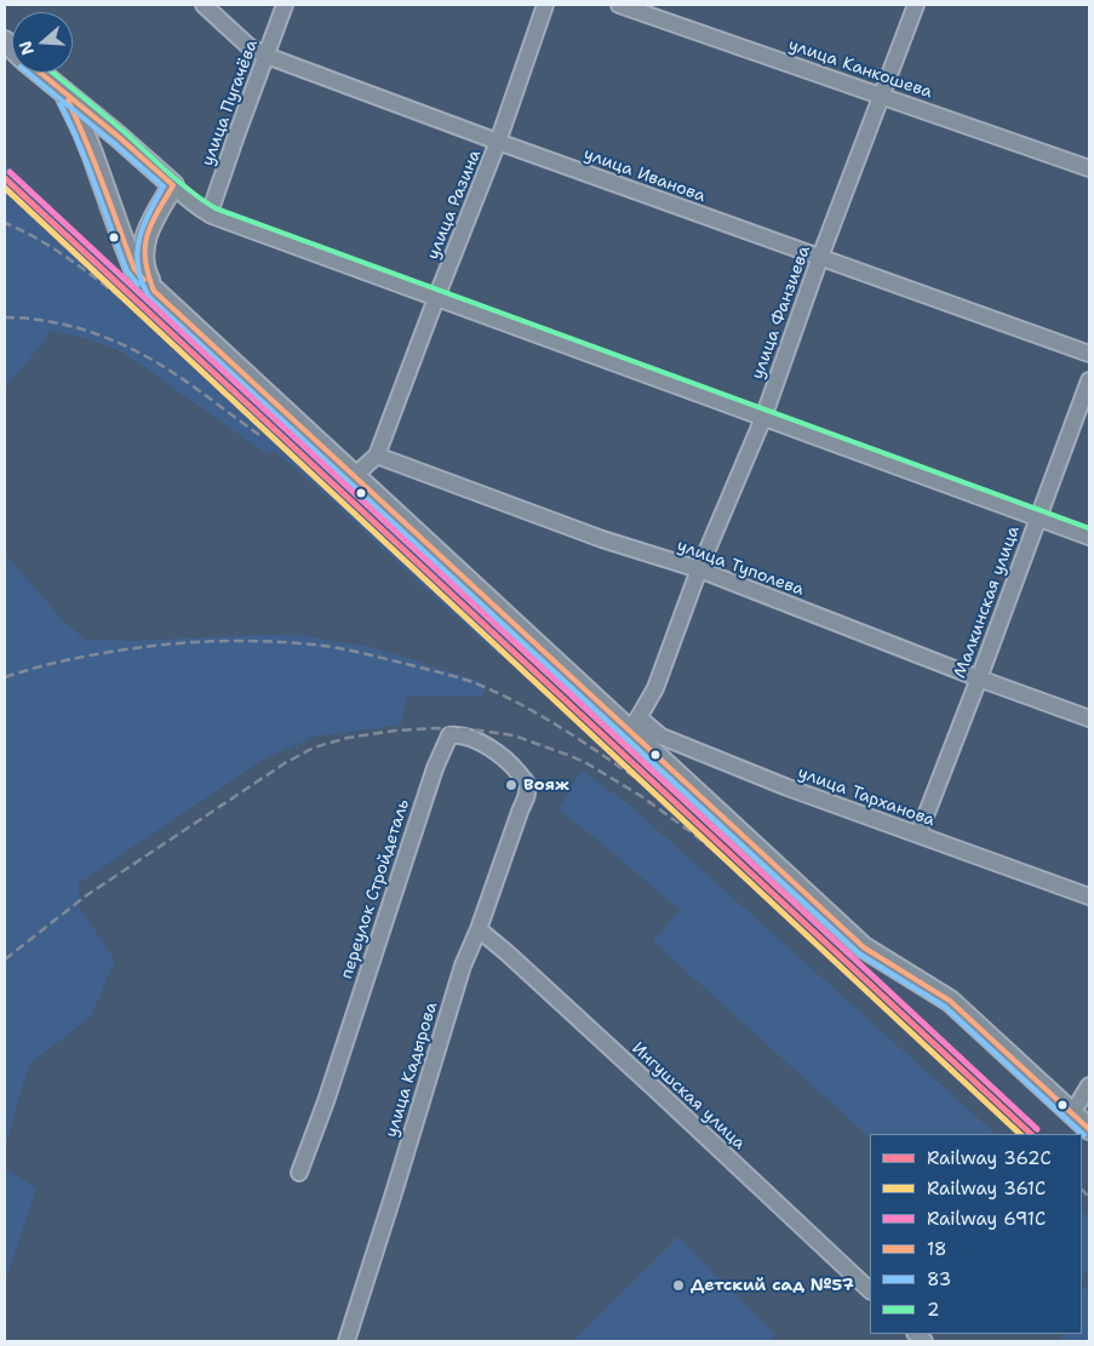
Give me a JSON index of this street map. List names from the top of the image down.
{
  "streets": {
    "street": [
      "улица Канкошева",
      "улица Пугачёва",
      "улица Иванова",
      "улица Разина",
      "улица Фанзиева",
      "улица Туполева",
      "Малкинская улица",
      "улица Тарханова",
      "переулок Стройдеталь",
      "улица Кадырова",
      "Ингушская улица"
    ]
  },
  "crossings": [
    ["улица Канкошева", "улица Фанзиева"],
    ["улица Пугачёва", "улица Иванова"],
    ["улица Иванова", "улица Разина"],
    ["улица Иванова", "улица Фанзиева"],
    ["улица Разина", "улица Туполева"],
    ["улица Фанзиева", "улица Туполева"],
    ["улица Фанзиева", "улица Тарханова"],
    ["улица Туполева", "Малкинская улица"],
    ["Малкинская улица", "улица Тарханова"],
    ["переулок Стройдеталь", "улица Кадырова"],
    ["улица Кадырова", "Ингушская улица"]
  ],
  "places": ["Вояж", "Детский сад №57"],
  "lines": [
    "transit line 18",
    "transit line 83",
    "transit line 2",
    "rail line 691С",
    "rail line 362С",
    "rail line 361С"
  ],
  "legend": [
    "Railway 362С",
    "Railway 361С",
    "Railway 691С",
    "18",
    "83",
    "2"
  ],
  "north": "left"
}
